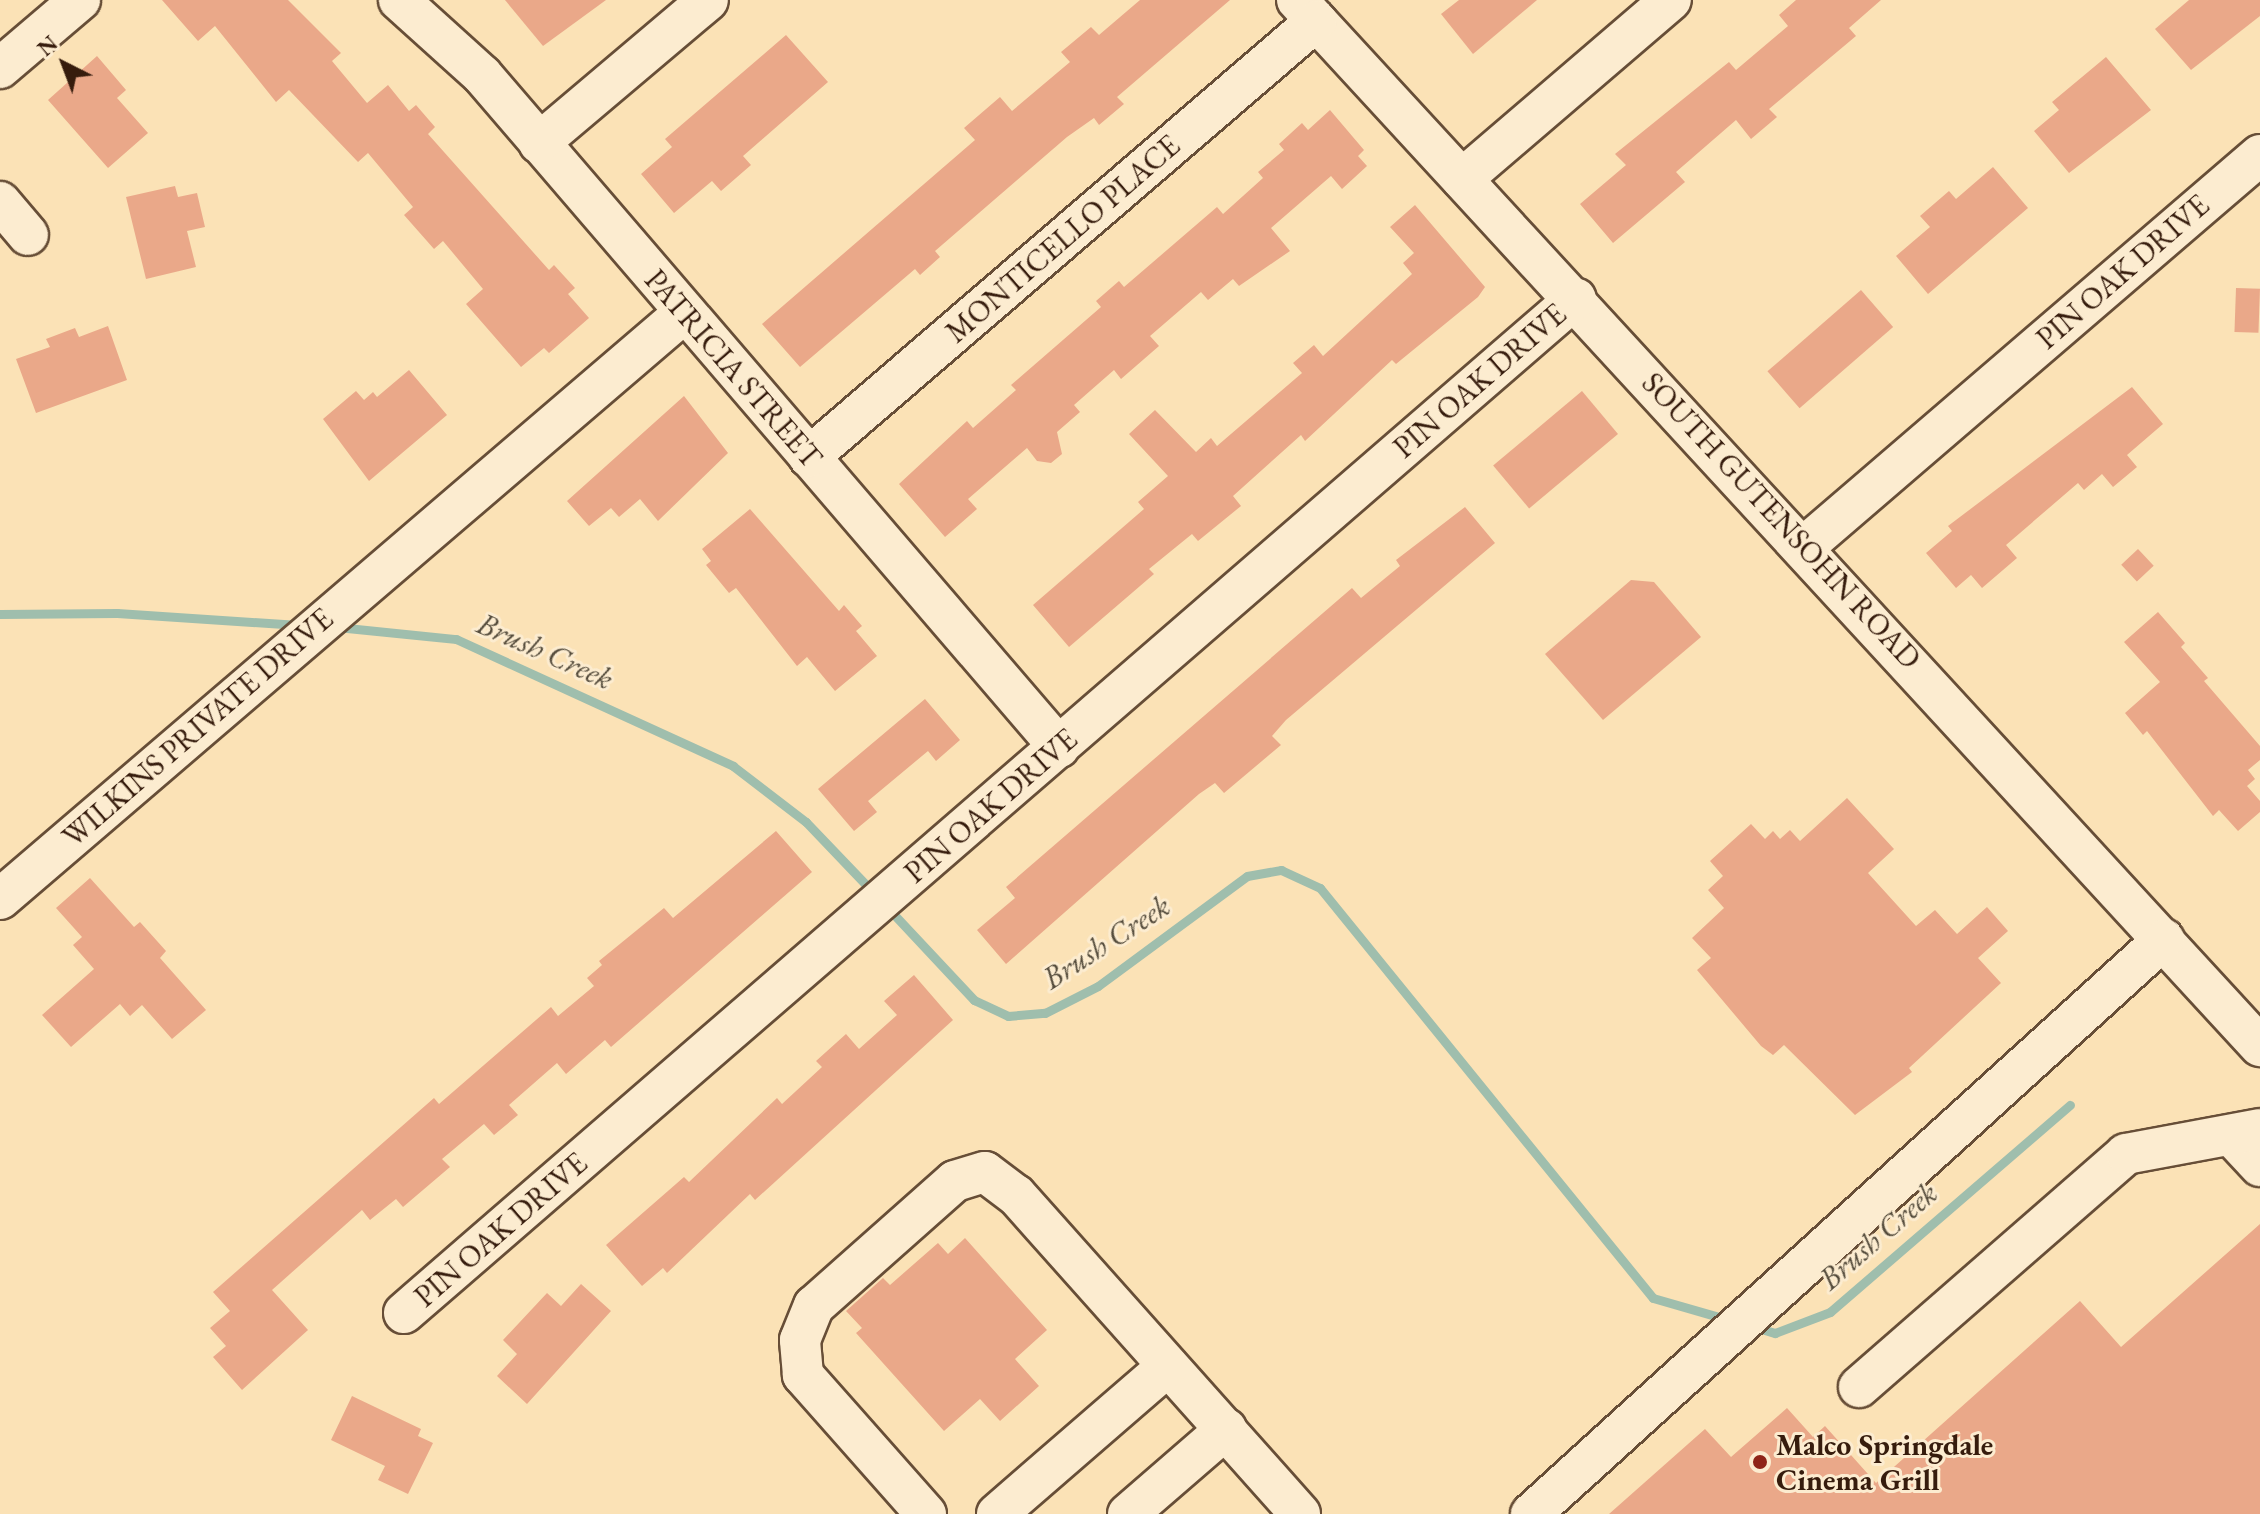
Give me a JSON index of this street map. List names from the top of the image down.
{
  "streets": {
    "street": [
      "MONTICELLO PLACE",
      "PIN OAK DRIVE",
      "PATRICIA STREET",
      "SOUTH GUTENSOHN ROAD",
      "WILKINS PRIVATE DRIVE"
    ]
  },
  "crossings": [
    ["MONTICELLO PLACE", "PATRICIA STREET"],
    ["MONTICELLO PLACE", "SOUTH GUTENSOHN ROAD"],
    ["PIN OAK DRIVE", "PATRICIA STREET"],
    ["PIN OAK DRIVE", "SOUTH GUTENSOHN ROAD"],
    ["PATRICIA STREET", "WILKINS PRIVATE DRIVE"]
  ],
  "water": ["Brush Creek"],
  "places": ["Malco Springdale Cinema Grill"],
  "north": "top left"
}
